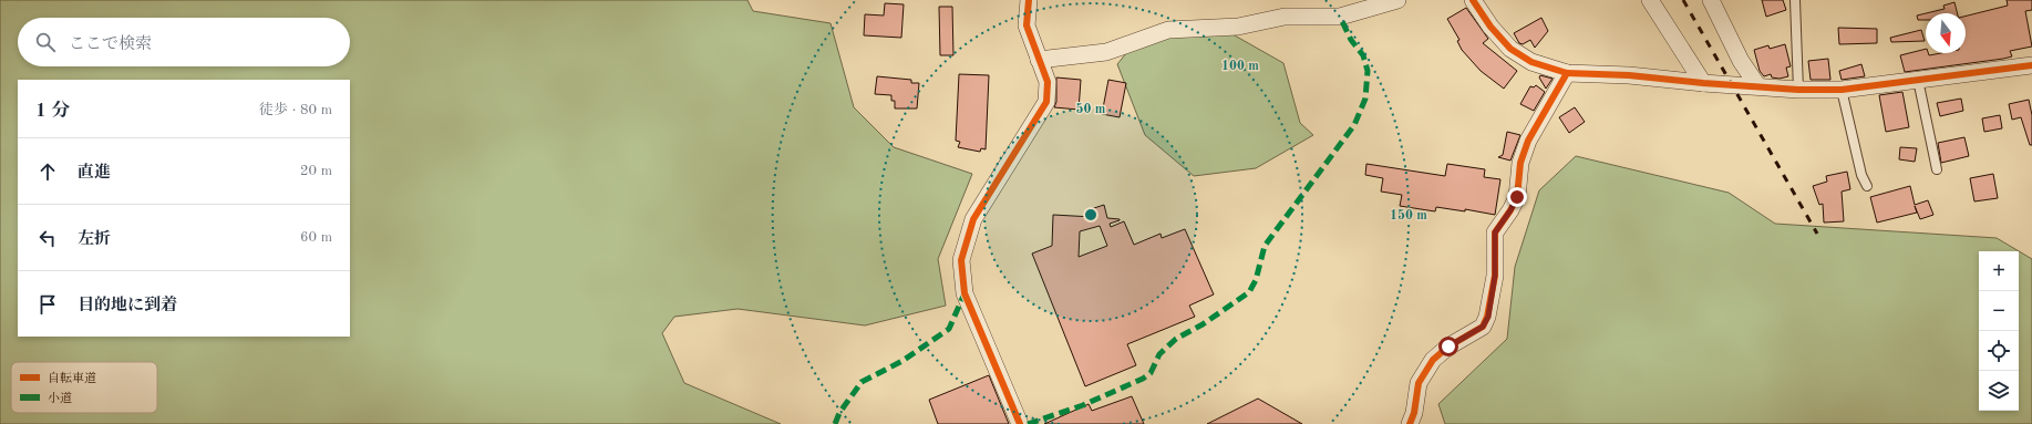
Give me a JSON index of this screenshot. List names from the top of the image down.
{
  "legend": ["自転車道", "小道"],
  "north": "bottom",
  "page": {
    "search": "ここで検索",
    "heading": ["1 分", "徒歩 · 80 m"],
    "list": [
      ["直進", "20 m"],
      ["左折", "60 m"],
      "目的地に到着"
    ],
    "map_buttons": ["+", "−"]
  },
  "rings": ["100 m", "50 m", "150 m"]
}
